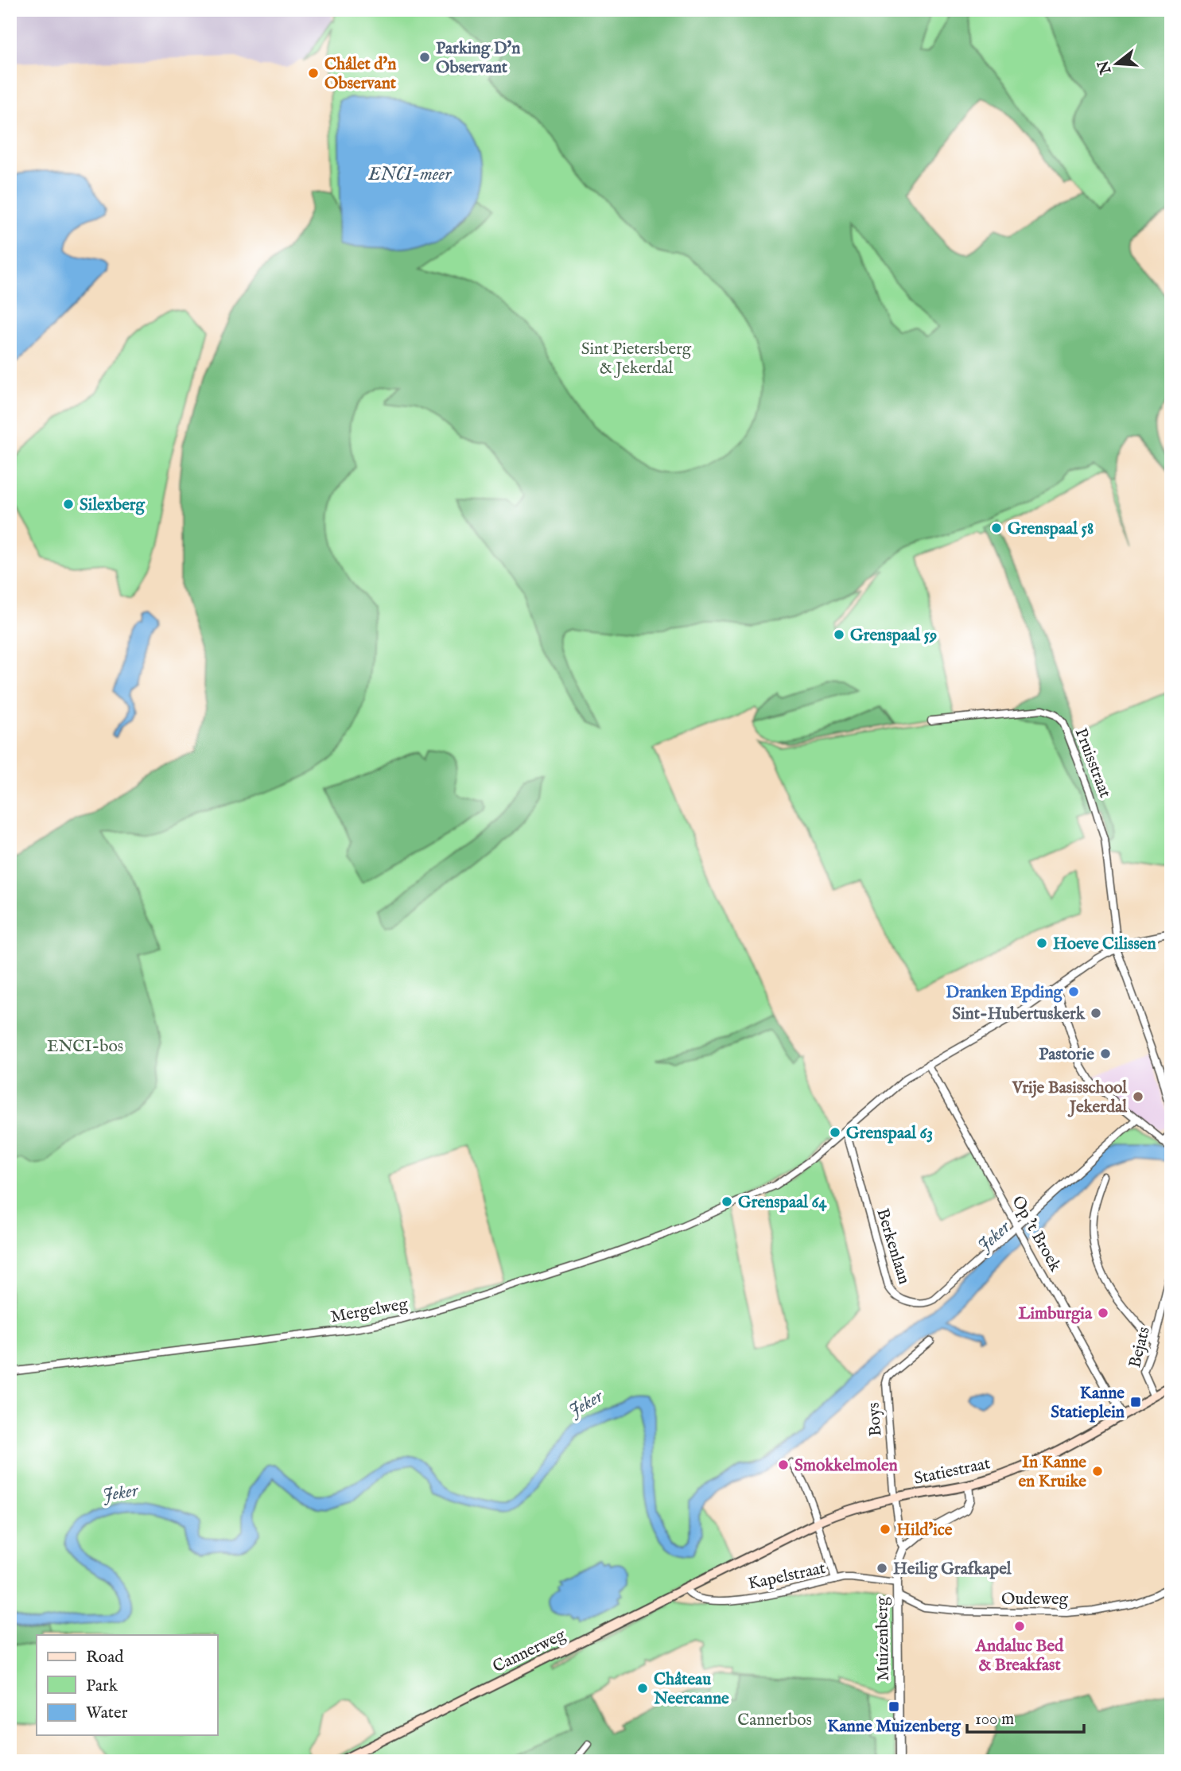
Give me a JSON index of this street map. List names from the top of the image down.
{
  "streets": {
    "main road": ["Statiestraat", "Cannerweg"],
    "street": [
      "Pruisstraat",
      "Op 't Broek",
      "Berkenlaan",
      "Mergelweg",
      "Bejats",
      "Boys",
      "Kapelstraat",
      "Oudeweg",
      "Muizenberg"
    ]
  },
  "crossings": [
    ["Pruisstraat", "Mergelweg"],
    ["Op 't Broek", "Berkenlaan"],
    ["Op 't Broek", "Mergelweg"],
    ["Op 't Broek", "Statiestraat"],
    ["Berkenlaan", "Mergelweg"],
    ["Bejats", "Statiestraat"],
    ["Boys", "Statiestraat"],
    ["Boys", "Muizenberg"],
    ["Statiestraat", "Cannerweg"],
    ["Kapelstraat", "Muizenberg"],
    ["Kapelstraat", "Cannerweg"],
    ["Oudeweg", "Muizenberg"]
  ],
  "water": ["ENCI-meer", "Jeker"],
  "parks": ["Sint Pietersberg & Jekerdal", "ENCI-bos", "Cannerbos"],
  "places": {
    "other": [
      "Parking D'n Observant",
      "Châlet d'n Observant",
      "Silexberg",
      "Grenspaal 58",
      "Grenspaal 59",
      "Hoeve Cilissen",
      "Dranken Epding",
      "Sint-Hubertuskerk",
      "Pastorie",
      "Vrije Basisschool Jekerdal",
      "Grenspaal 63",
      "Grenspaal 64",
      "Limburgia",
      "Smokkelmolen",
      "In Kanne en Kruike",
      "Hild'ice",
      "Heilig Grafkapel",
      "Andaluc Bed & Breakfast",
      "Château Neercanne"
    ],
    "transit": ["Kanne Statieplein", "Kanne Muizenberg"]
  },
  "legend": ["Road", "Park", "Water"],
  "scale_bar": "100 m",
  "north": "left"
}
